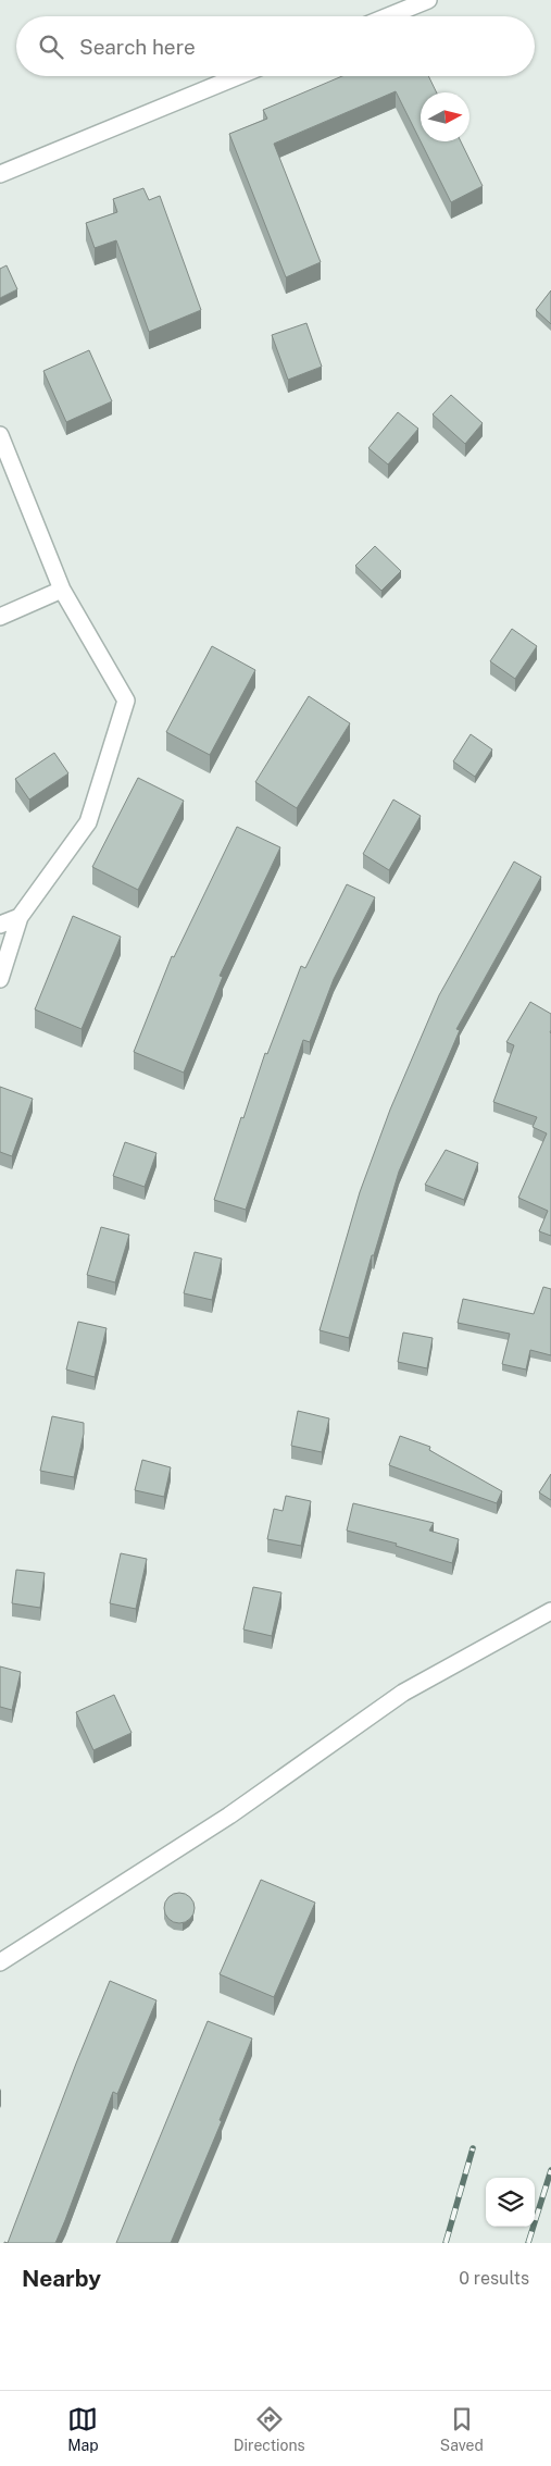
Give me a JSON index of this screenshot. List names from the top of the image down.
{
  "north": "right",
  "page": {
    "search": "Search here",
    "heading": ["Nearby", "0 results"],
    "nav": ["Map", "Directions", "Saved"]
  }
}
